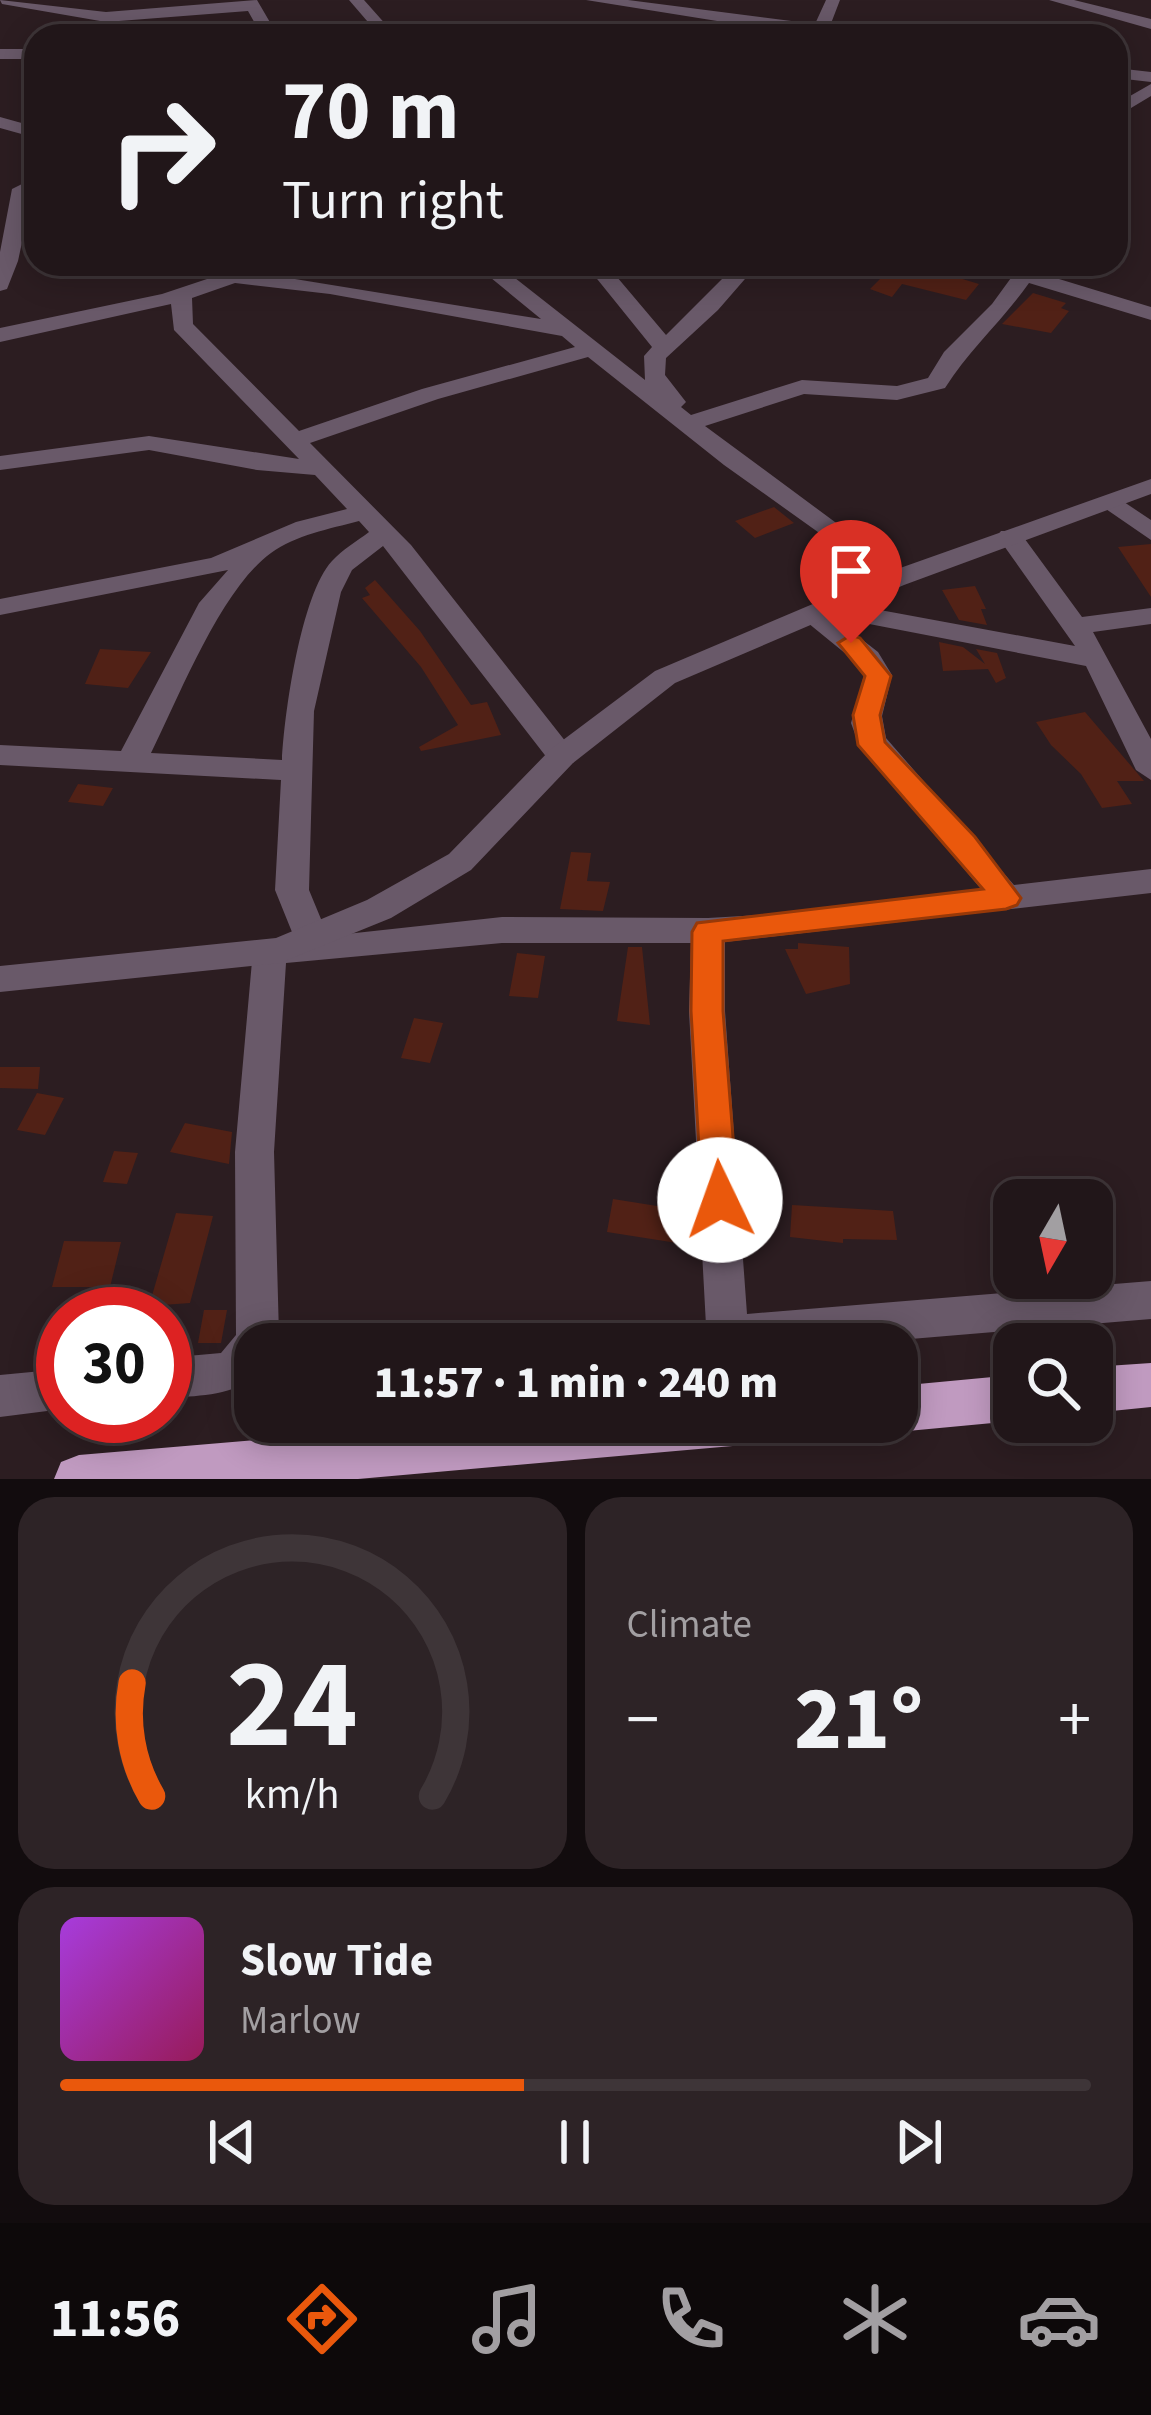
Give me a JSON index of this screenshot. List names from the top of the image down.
{
  "north": "bottom",
  "page": {
    "turn": ["70 m", "Turn right"],
    "limit": "30",
    "trip": "11:57 · 1 min · 240 m",
    "tile": "Climate",
    "heat": ["−", "21°", "+"],
    "song": ["Slow Tide", "Marlow"],
    "tabs": "11:56",
    "gauge": ["24", "km/h"]
  }
}
